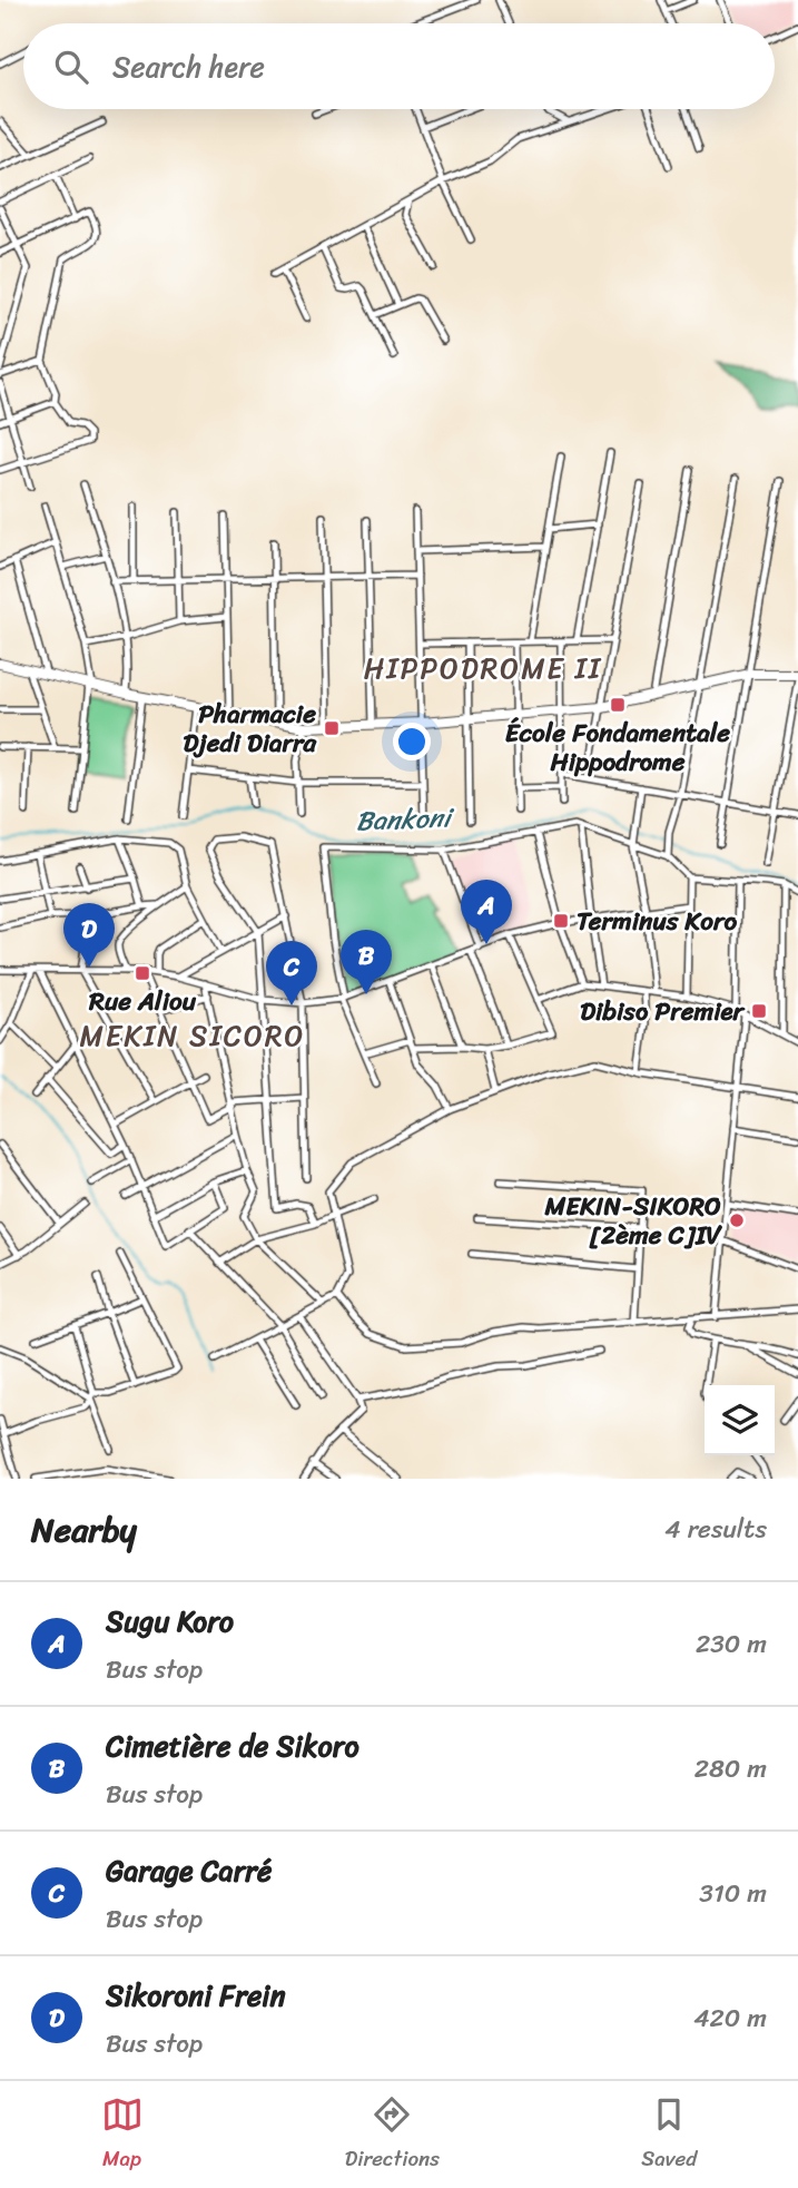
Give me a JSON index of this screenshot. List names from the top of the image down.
{
  "districts": ["HIPPODROME II", "MEKIN SICORO"],
  "water": ["Bankoni"],
  "places": {
    "transit": [
      "École Fondamentale Hippodrome",
      "Pharmacie Djedi Diarra",
      "Terminus Koro",
      "Rue Aliou",
      "Dibiso Premier"
    ],
    "other": ["MEKIN-SIKORO [2ème C]IV"]
  },
  "page": {
    "search": "Search here",
    "pins": [
      "A",
      "D",
      "B",
      "C"
    ],
    "heading": ["Nearby", "4 results"],
    "list": [
      {
        "mark": "A",
        "name": "Sugu Koro",
        "note": "Bus stop",
        "value": "230 m"
      },
      {
        "mark": "B",
        "name": "Cimetière de Sikoro",
        "note": "Bus stop",
        "value": "280 m"
      },
      {
        "mark": "C",
        "name": "Garage Carré",
        "note": "Bus stop",
        "value": "310 m"
      },
      {
        "mark": "D",
        "name": "Sikoroni Frein",
        "note": "Bus stop",
        "value": "420 m"
      }
    ],
    "nav": ["Map", "Directions", "Saved"]
  }
}
